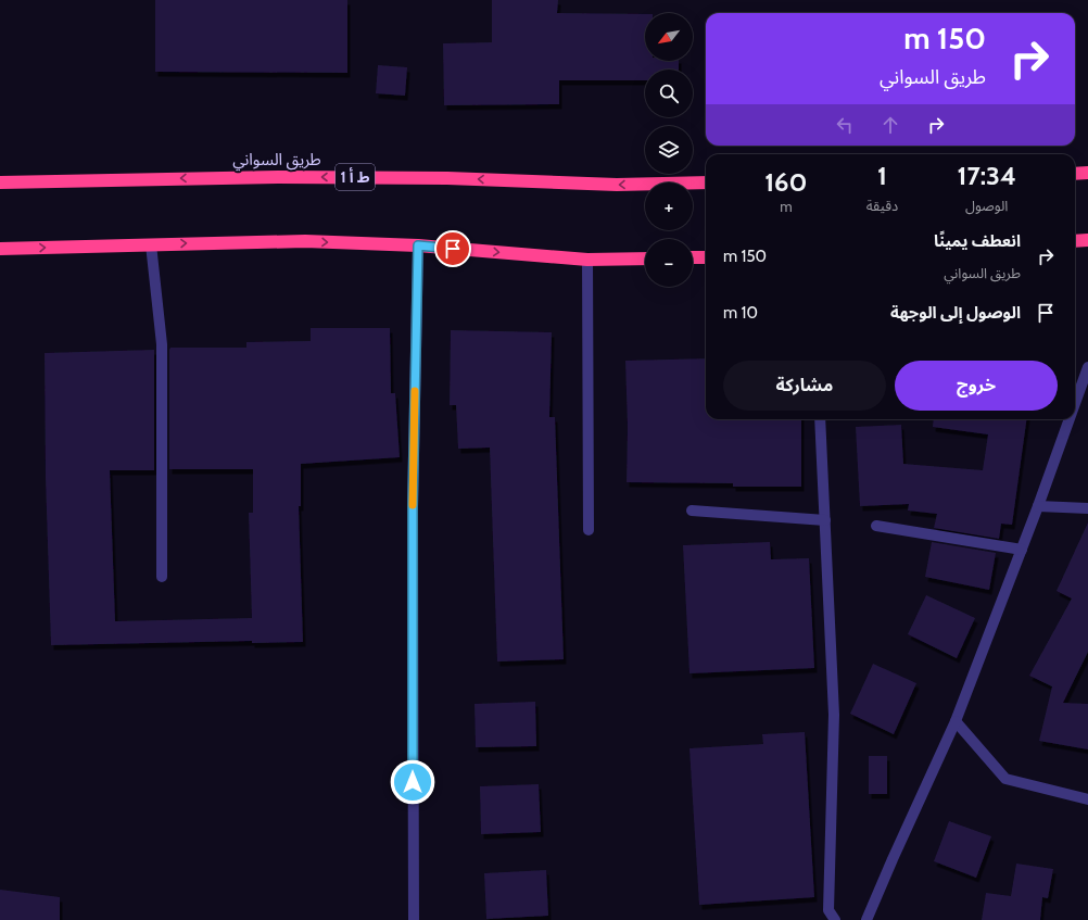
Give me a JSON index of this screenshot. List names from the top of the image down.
{
  "streets": {
    "highway": ["طريق السواني", "ط أ 1"]
  },
  "north": "bottom left",
  "page": {
    "map_buttons": ["+", "−"],
    "turn": ["150 m", "طريق السواني"],
    "eta": [
      "17:34",
      "الوصول",
      "1",
      "دقيقة",
      "160",
      "m"
    ],
    "list": [
      {
        "name": "انعطف يمينًا",
        "note": "طريق السواني",
        "value": "150 m"
      },
      {
        "name": "الوصول إلى الوجهة",
        "value": "10 m"
      }
    ],
    "buttons": ["خروج", "مشاركة"]
  }
}
